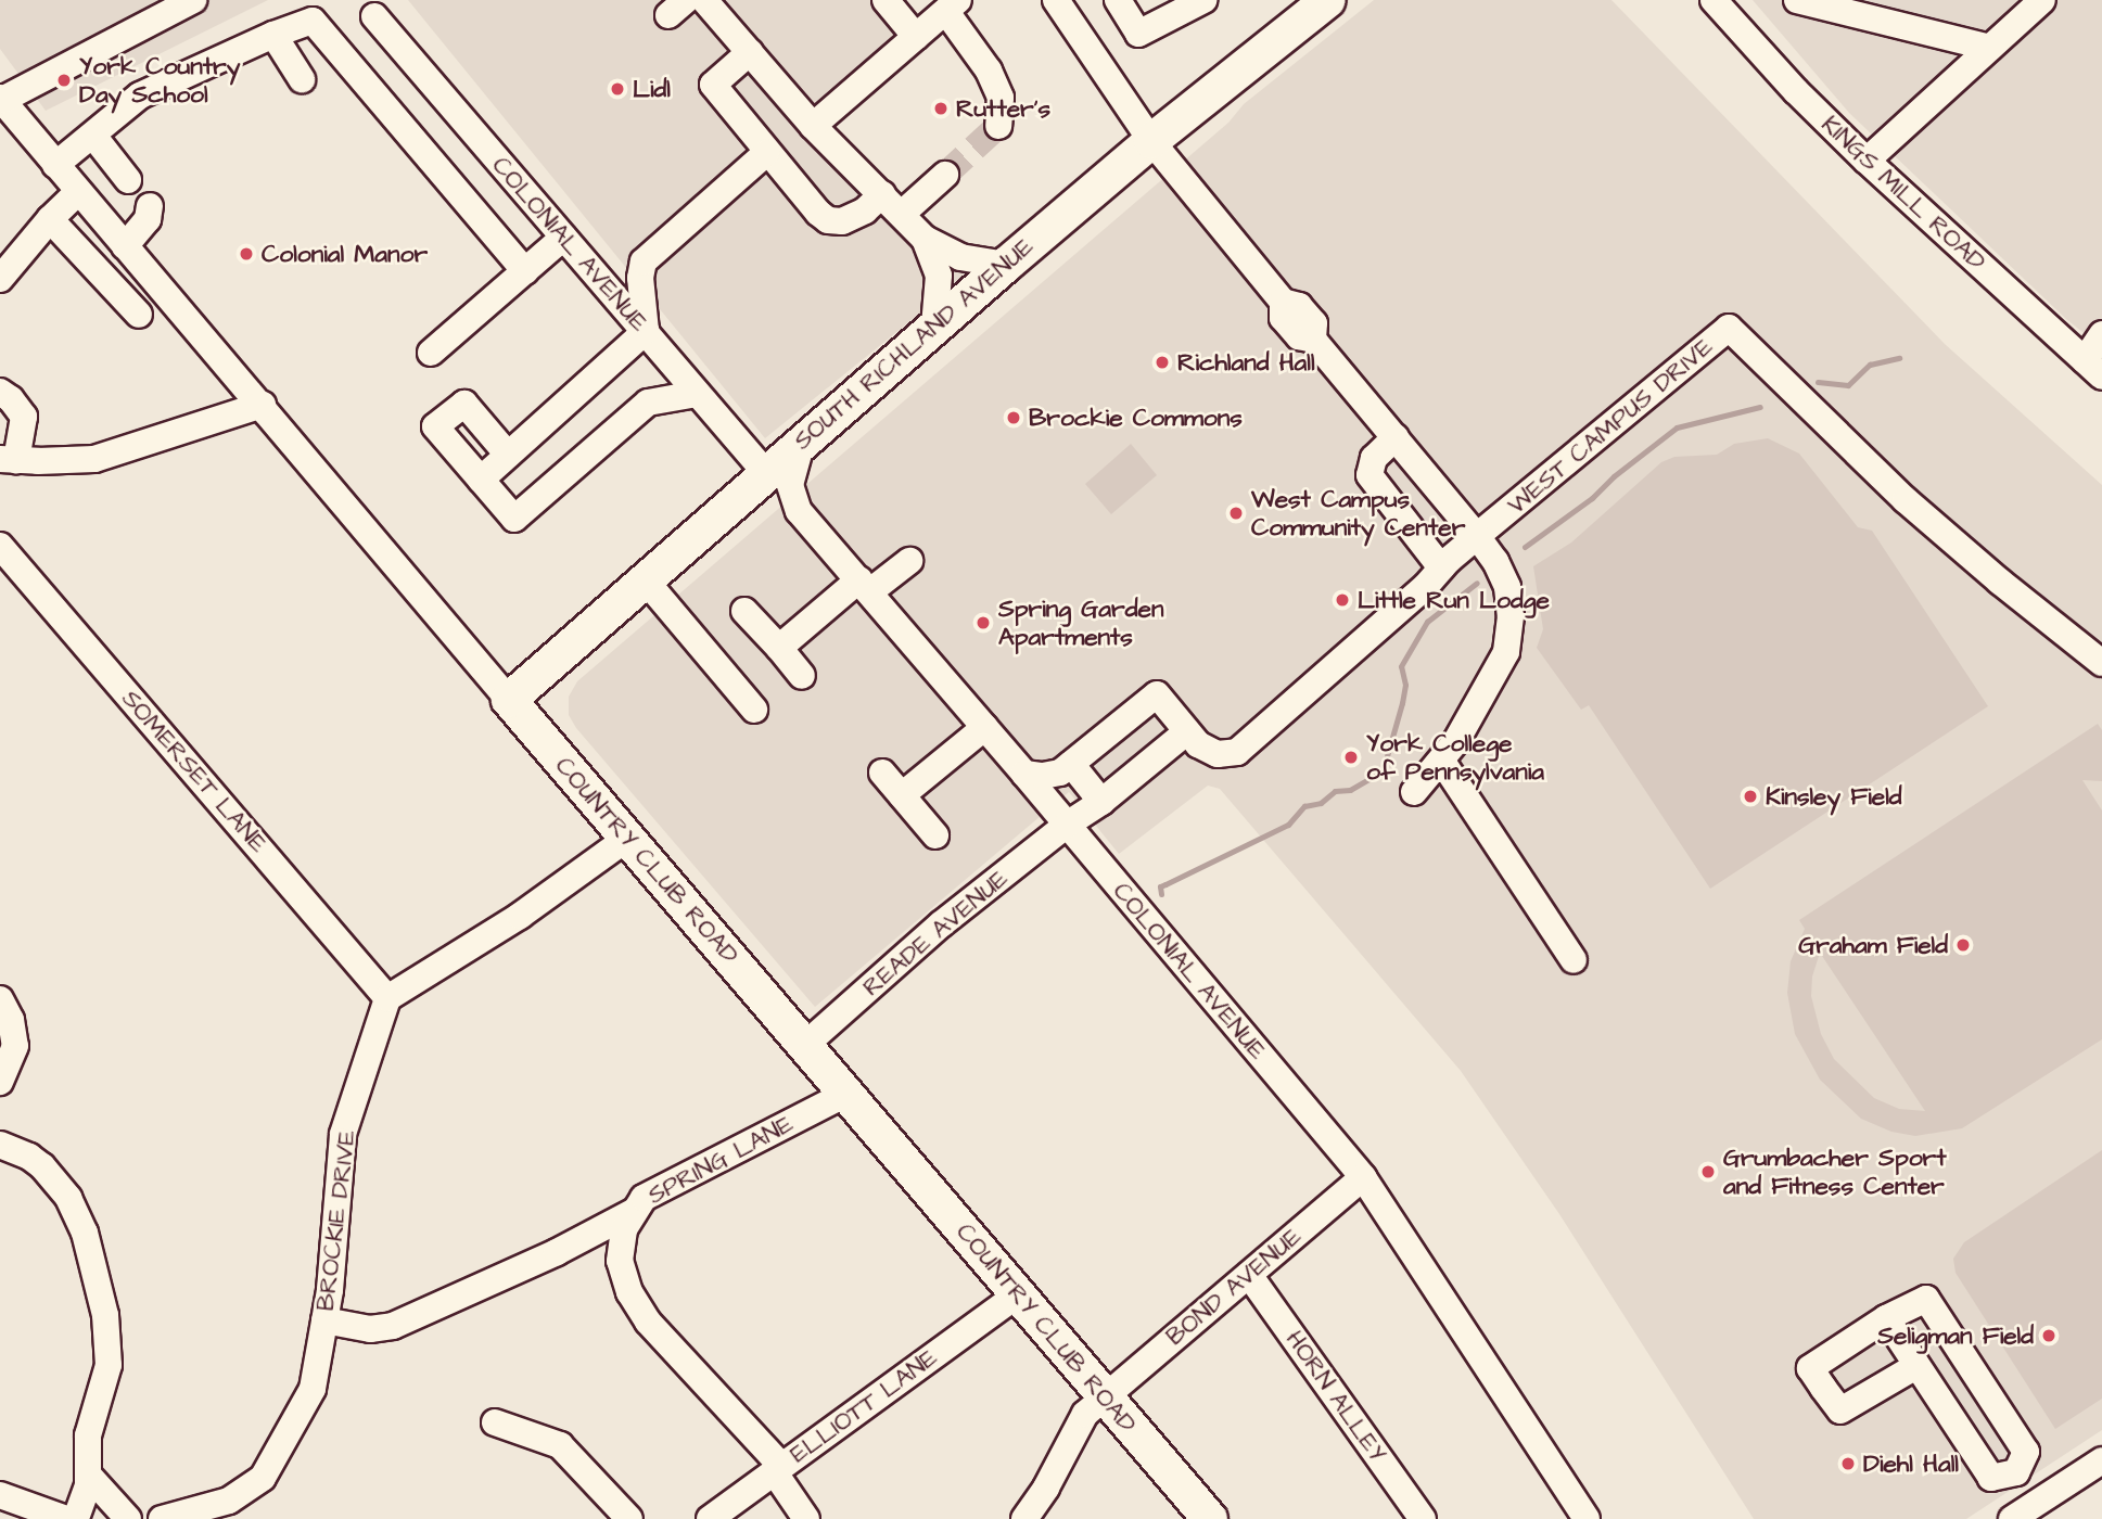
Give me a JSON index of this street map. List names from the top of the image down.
{
  "streets": {
    "main road": ["SOUTH RICHLAND AVENUE", "COUNTRY CLUB ROAD"],
    "street": [
      "KINGS MILL ROAD",
      "COLONIAL AVENUE",
      "WEST CAMPUS DRIVE",
      "SOMERSET LANE",
      "READE AVENUE",
      "SPRING LANE",
      "BROCKIE DRIVE",
      "BOND AVENUE",
      "HORN ALLEY",
      "ELLIOTT LANE"
    ]
  },
  "crossings": [
    ["COLONIAL AVENUE", "SOUTH RICHLAND AVENUE"],
    ["COLONIAL AVENUE", "READE AVENUE"],
    ["COLONIAL AVENUE", "BOND AVENUE"],
    ["SOUTH RICHLAND AVENUE", "COUNTRY CLUB ROAD"],
    ["SOMERSET LANE", "BROCKIE DRIVE"],
    ["COUNTRY CLUB ROAD", "READE AVENUE"],
    ["COUNTRY CLUB ROAD", "SPRING LANE"],
    ["COUNTRY CLUB ROAD", "BOND AVENUE"],
    ["COUNTRY CLUB ROAD", "ELLIOTT LANE"],
    ["SPRING LANE", "ELLIOTT LANE"],
    ["BOND AVENUE", "HORN ALLEY"]
  ],
  "places": [
    "York Country Day School",
    "Lidl",
    "Rutter's",
    "Colonial Manor",
    "Richland Hall",
    "Brockie Commons",
    "West Campus Community Center",
    "Little Run Lodge",
    "Spring Garden Apartments",
    "York College of Pennsylvania",
    "Kinsley Field",
    "Graham Field",
    "Grumbacher Sport and Fitness Center",
    "Seligman Field",
    "Diehl Hall"
  ]
}
